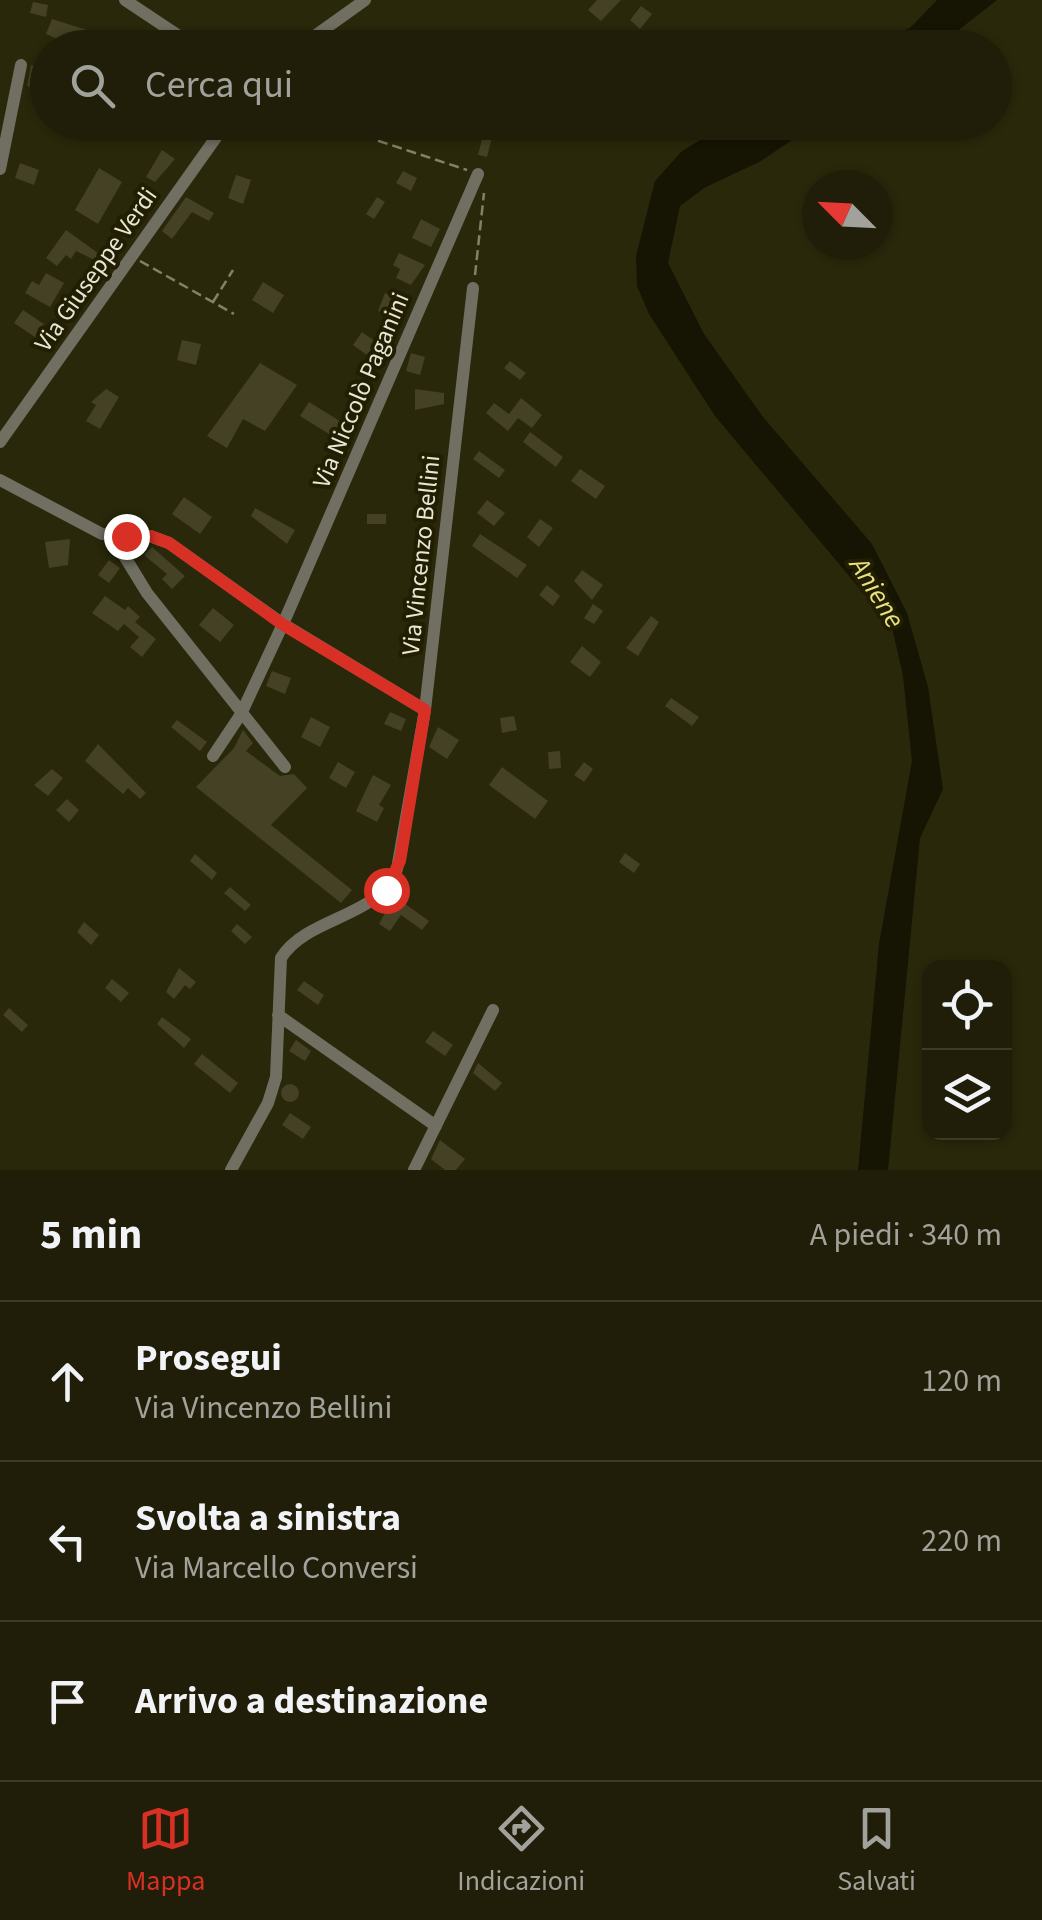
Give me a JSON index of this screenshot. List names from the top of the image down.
{
  "streets": {
    "street": ["Via Giuseppe Verdi", "Via Niccolò Paganini", "Via Vincenzo Bellini"]
  },
  "water": ["Aniene"],
  "north": "top left",
  "page": {
    "search": "Cerca qui",
    "heading": ["5 min", "A piedi · 340 m"],
    "list": [
      ["Prosegui", "Via Vincenzo Bellini", "120 m"],
      ["Svolta a sinistra", "Via Marcello Conversi", "220 m"],
      "Arrivo a destinazione"
    ],
    "nav": ["Mappa", "Indicazioni", "Salvati"]
  }
}
